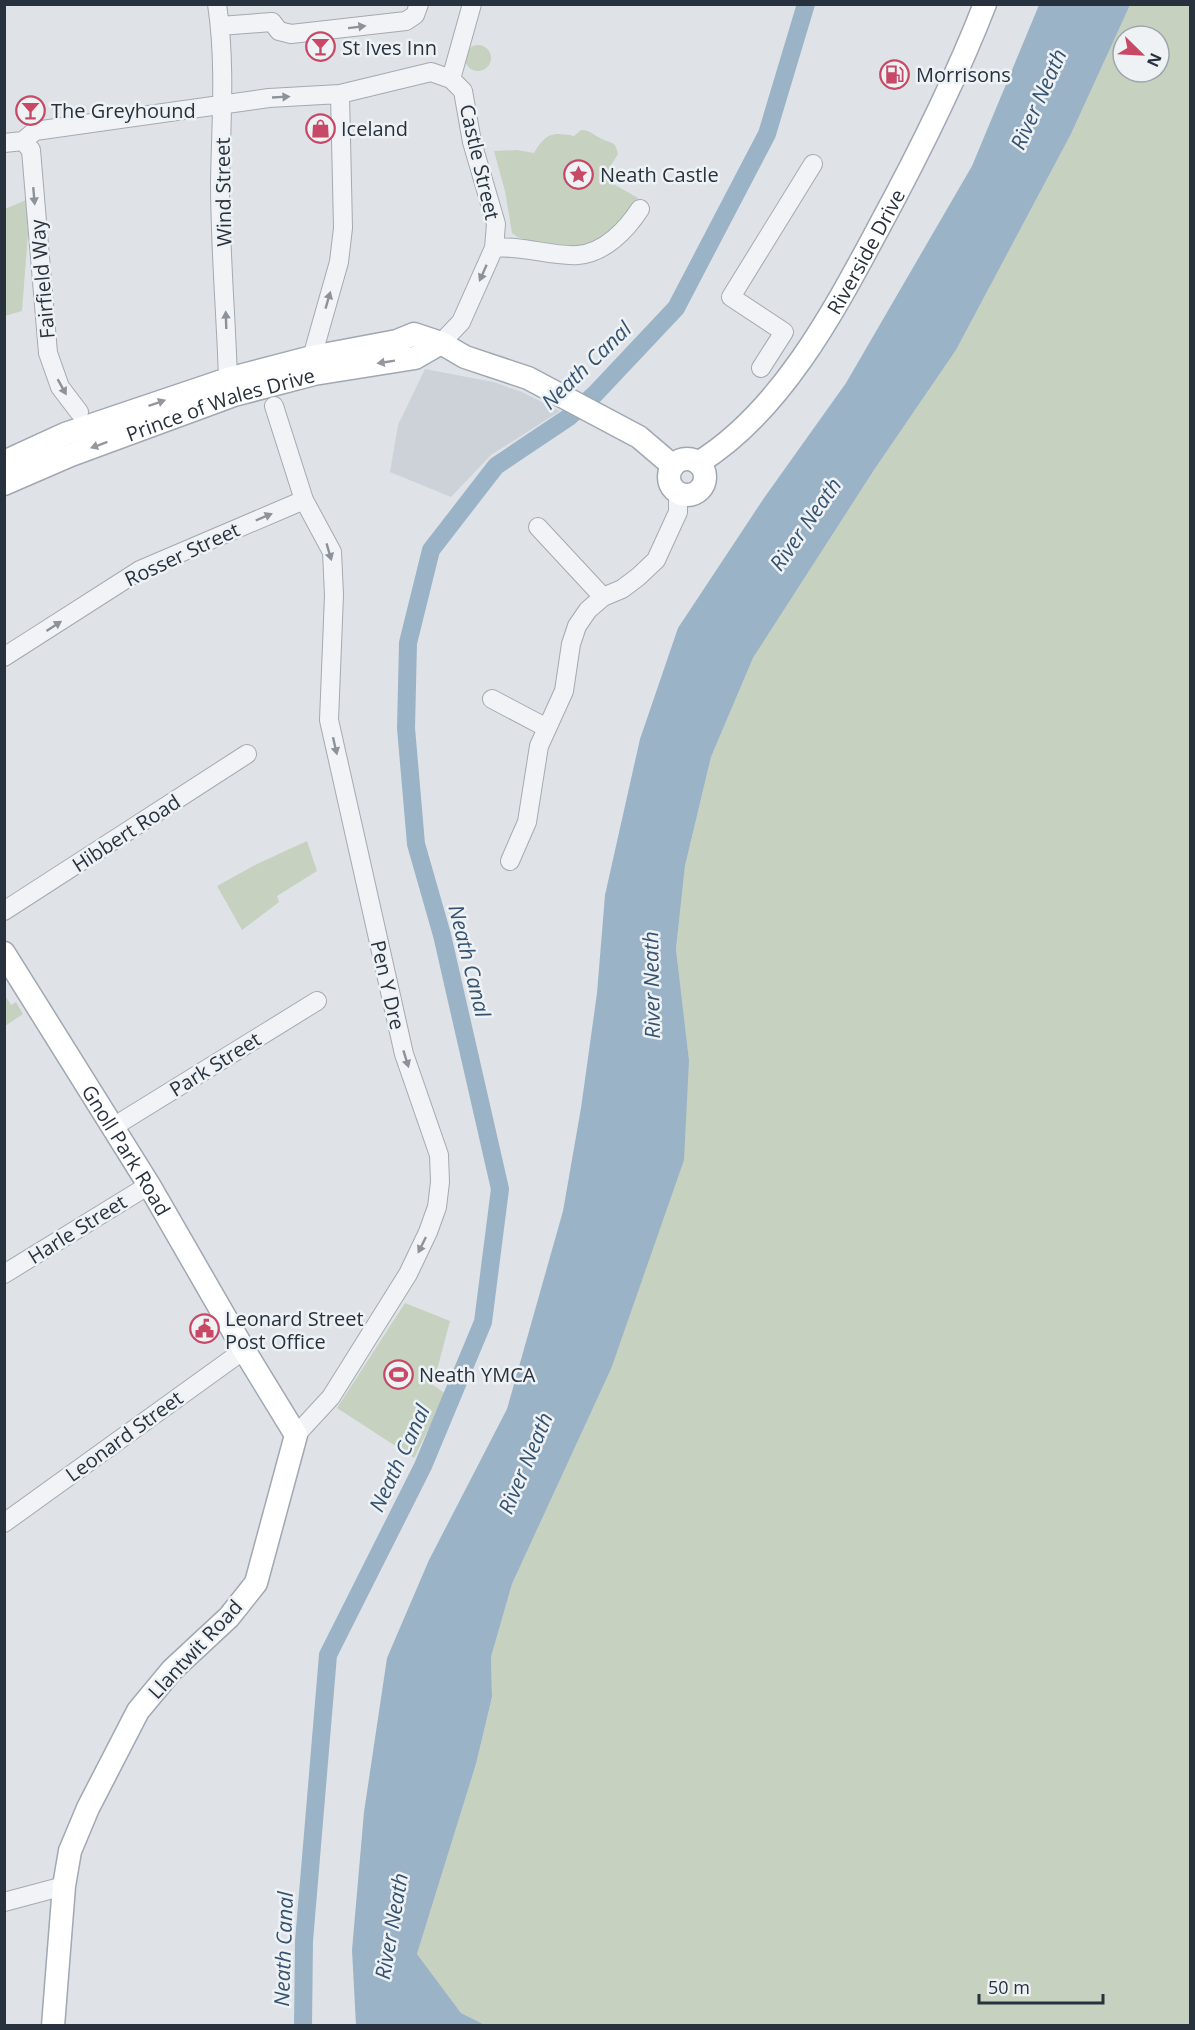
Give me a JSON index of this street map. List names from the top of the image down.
{
  "streets": {
    "main road": [
      "Riverside Drive",
      "Prince of Wales Drive",
      "Gnoll Park Road",
      "Llantwit Road"
    ],
    "street": [
      "Castle Street",
      "Wind Street",
      "Fairfield Way",
      "Rosser Street",
      "Hibbert Road",
      "Pen Y Dre",
      "Park Street",
      "Harle Street",
      "Leonard Street"
    ]
  },
  "crossings": [
    ["Castle Street", "Prince of Wales Drive"],
    ["Wind Street", "Prince of Wales Drive"],
    ["Riverside Drive", "Prince of Wales Drive"],
    ["Rosser Street", "Pen Y Dre"],
    ["Pen Y Dre", "Llantwit Road"],
    ["Park Street", "Gnoll Park Road"],
    ["Gnoll Park Road", "Harle Street"],
    ["Gnoll Park Road", "Leonard Street"]
  ],
  "one_way": ["Fairfield Way", "Rosser Street", "Pen Y Dre"],
  "water": ["River Neath", "Neath Canal"],
  "places": {
    "bar": ["St Ives Inn", "The Greyhound"],
    "fuel station": ["Morrisons"],
    "shop": ["Iceland"],
    "place": ["Neath Castle"],
    "public building": ["Leonard Street Post Office"],
    "sports": ["Neath YMCA"]
  },
  "scale_bar": "50 m",
  "north": "bottom right"
}
